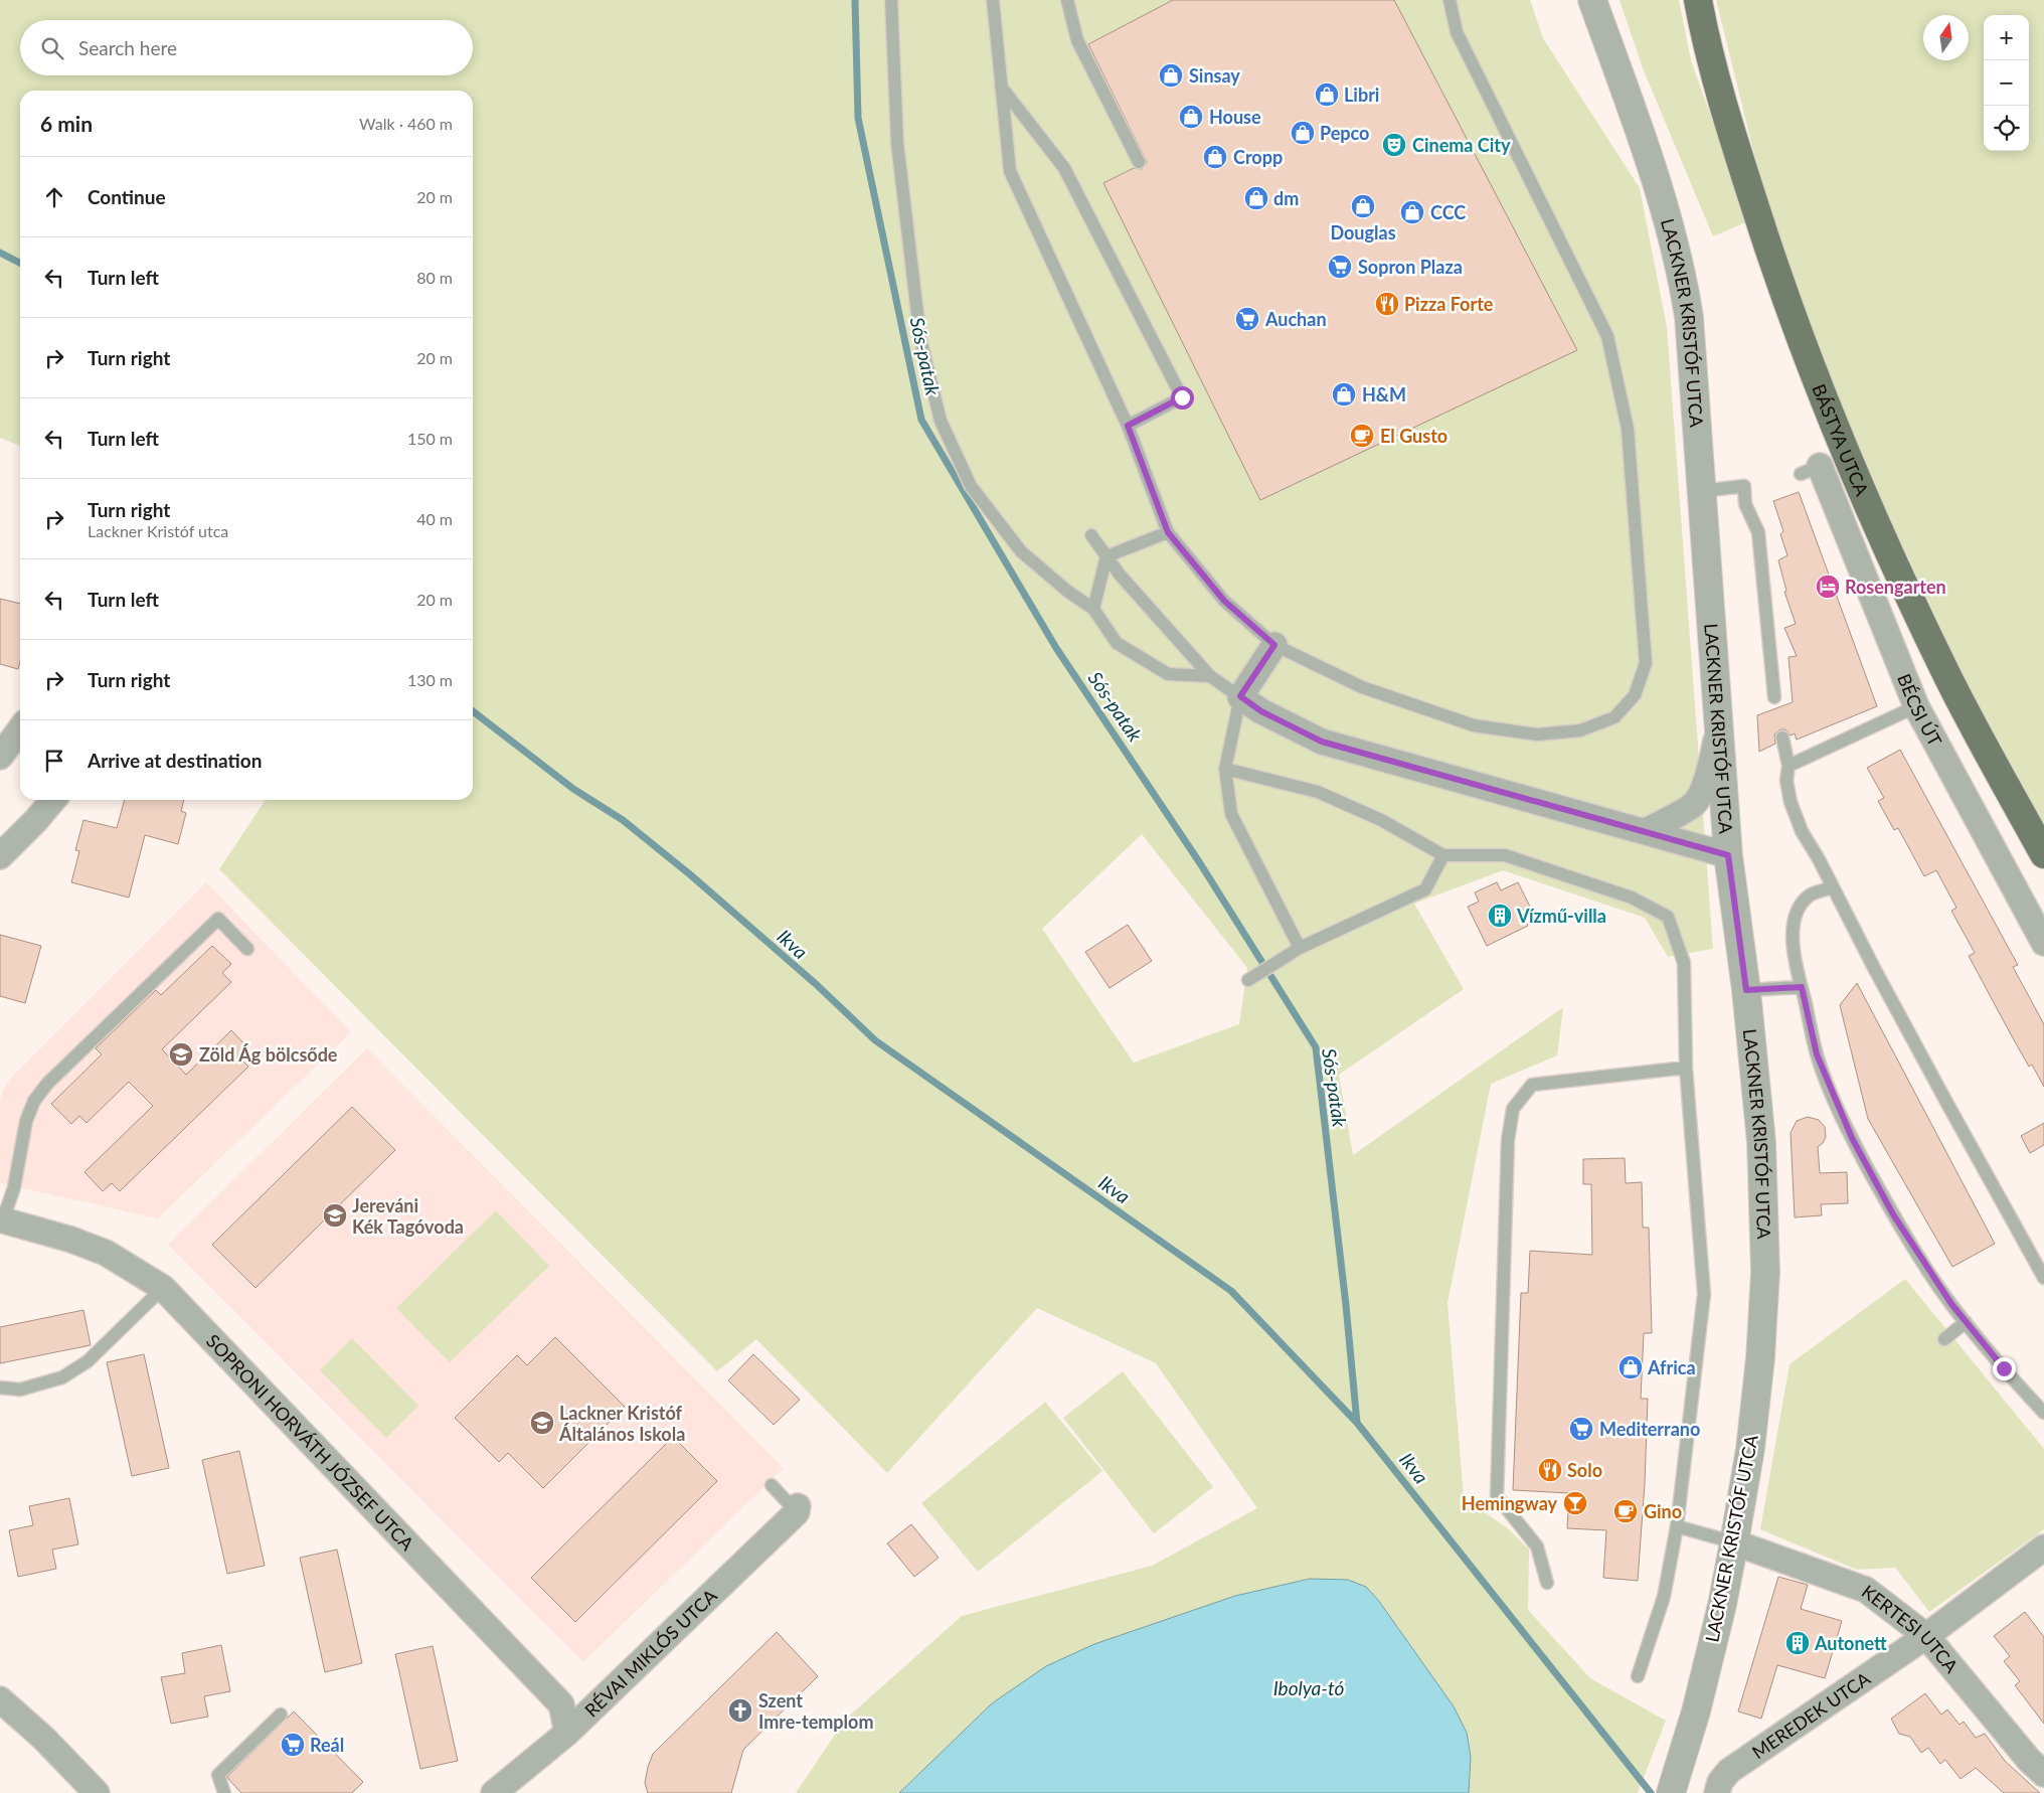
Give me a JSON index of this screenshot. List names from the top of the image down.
{
  "streets": {
    "main road": ["BÁSTYA UTCA"],
    "street": [
      "LACKNER KRISTÓF UTCA",
      "BÉCSI ÚT",
      "SOPRONI HORVÁTH JÓZSEF UTCA",
      "KERTESI UTCA",
      "RÉVAI MIKLÓS UTCA",
      "MEREDEK UTCA"
    ]
  },
  "crossings": [
    ["LACKNER KRISTÓF UTCA", "KERTESI UTCA"],
    ["SOPRONI HORVÁTH JÓZSEF UTCA", "RÉVAI MIKLÓS UTCA"],
    ["KERTESI UTCA", "MEREDEK UTCA"]
  ],
  "water": ["Sós-patak", "Ikva", "Ibolya-tó"],
  "places": {
    "shop": [
      "Sinsay",
      "Libri",
      "House",
      "Pepco",
      "Cropp",
      "dm",
      "Douglas",
      "CCC",
      "H&M",
      "Africa"
    ],
    "theatre": ["Cinema City"],
    "supermarket": [
      "Sopron Plaza",
      "Auchan",
      "Mediterrano",
      "Reál"
    ],
    "restaurant": ["Pizza Forte", "Solo"],
    "cafe": ["El Gusto", "Gino"],
    "hotel": ["Rosengarten"],
    "building": ["Vízmű-villa", "Autonett"],
    "school or university": ["Zöld Ág bölcsőde", "Jereváni Kék Tagóvoda", "Lackner Kristóf Általános Iskola"],
    "bar": ["Hemingway"],
    "church": ["Szent Imre-templom"]
  },
  "north": "top",
  "page": {
    "map_buttons": ["+", "−"],
    "search": "Search here",
    "heading": ["6 min", "Walk · 460 m"],
    "list": [
      ["Continue", "20 m"],
      ["Turn left", "80 m"],
      ["Turn right", "20 m"],
      ["Turn left", "150 m"],
      ["Turn right", "Lackner Kristóf utca", "40 m"],
      ["Turn left", "20 m"],
      ["Turn right", "130 m"],
      "Arrive at destination"
    ]
  }
}
